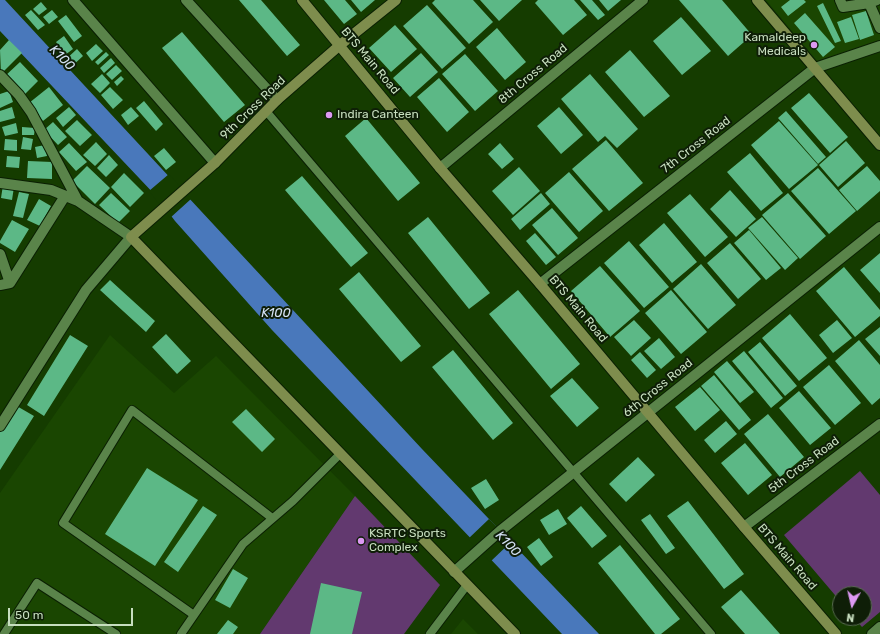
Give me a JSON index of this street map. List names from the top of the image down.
{
  "streets": {
    "street": [
      "BTS Main Road",
      "8th Cross Road",
      "9th Cross Road",
      "7th Cross Road",
      "6th Cross Road",
      "5th Cross Road"
    ]
  },
  "crossings": [
    ["BTS Main Road", "8th Cross Road"],
    ["BTS Main Road", "9th Cross Road"],
    ["BTS Main Road", "7th Cross Road"],
    ["BTS Main Road", "6th Cross Road"],
    ["BTS Main Road", "5th Cross Road"]
  ],
  "water": ["K100"],
  "places": ["Kamaldeep Medicals", "Indira Canteen", "KSRTC Sports Complex"],
  "scale_bar": "50 m",
  "north": "bottom"
}
